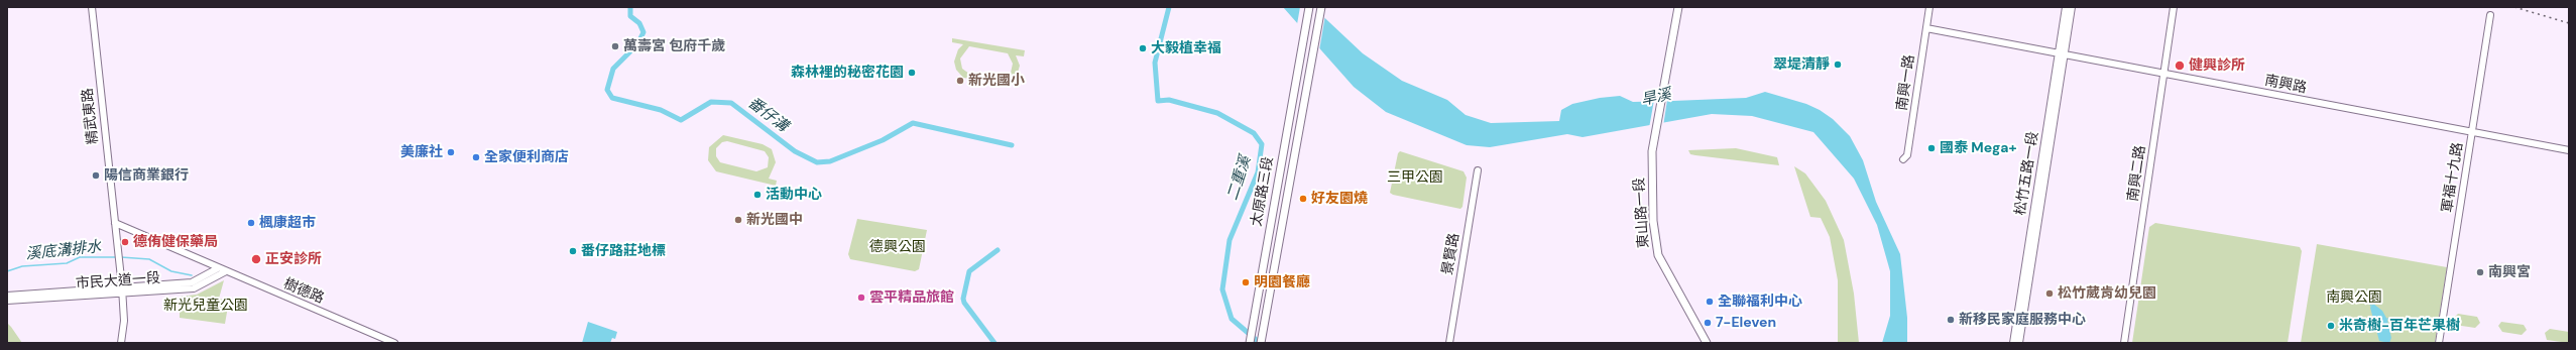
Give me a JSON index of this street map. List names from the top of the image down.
{
  "streets": {
    "main road": ["太原路三段", "東山路一段"],
    "street": [
      "南興一路",
      "南興路",
      "精武東路",
      "松竹五路一段",
      "南興二路",
      "軍福十九路",
      "景賢路",
      "市民大道一段",
      "樹德路"
    ]
  },
  "crossings": [
    ["南興一路", "南興路"],
    ["南興路", "松竹五路一段"],
    ["南興路", "南興二路"],
    ["南興路", "軍福十九路"],
    ["精武東路", "市民大道一段"],
    ["精武東路", "樹德路"],
    ["市民大道一段", "樹德路"]
  ],
  "water": [
    "旱溪",
    "番仔溝",
    "二重溪",
    "溪底溝排水"
  ],
  "parks": [
    "三甲公園",
    "德興公園",
    "南興公園",
    "新光兒童公園"
  ],
  "places": [
    "萬壽宮 包府千歲",
    "大毅植幸福",
    "翠堤清靜",
    "健興診所",
    "森林裡的秘密花園",
    "新光國小",
    "國泰 Mega+",
    "美廉社",
    "全家便利商店",
    "陽信商業銀行",
    "活動中心",
    "好友園燒",
    "新光國中",
    "楓康超市",
    "德侑健保藥局",
    "番仔路莊地標",
    "正安診所",
    "南興宮",
    "明園餐廳",
    "松竹葳肯幼兒園",
    "雲平精品旅館",
    "全聯福利中心",
    "新移民家庭服務中心",
    "7-Eleven",
    "米奇樹-百年芒果樹"
  ]
}
